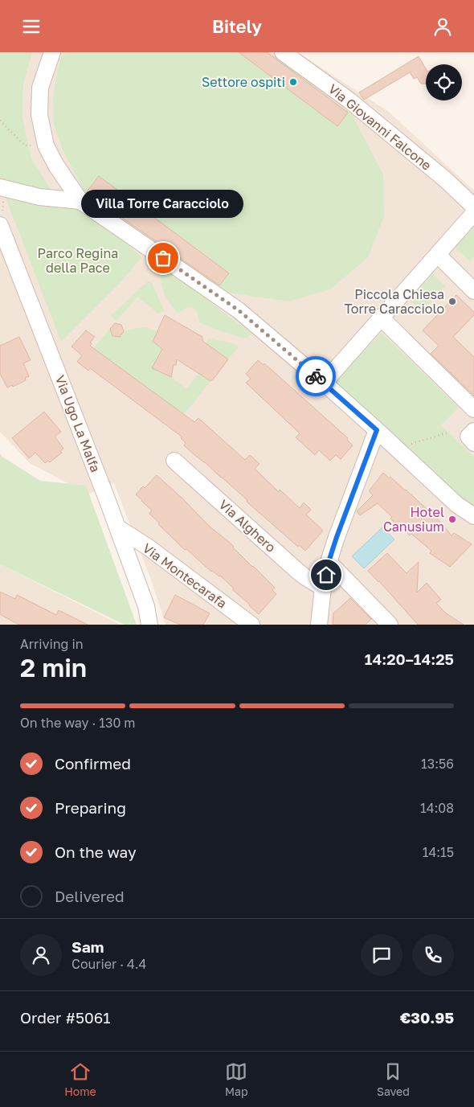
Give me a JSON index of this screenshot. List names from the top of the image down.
{
  "streets": {
    "street": [
      "Via Giovanni Falcone",
      "Via Ugo La Malfa",
      "Via Alghero",
      "Via Montecarafa"
    ]
  },
  "crossings": [
    ["Via Ugo La Malfa", "Via Montecarafa"]
  ],
  "parks": ["Parco Regina della Pace"],
  "places": [
    "Settore ospiti",
    "Villa Torre Caracciolo",
    "Piccola Chiesa Torre Caracciolo",
    "Hotel Canusium"
  ],
  "page": {
    "header": "Bitely",
    "bubble": "Villa Torre Caracciolo",
    "heading": ["2 min", "Arriving in", "14:20–14:25"],
    "panel": [
      "Sam",
      "Courier · 4.4",
      "Order #5061",
      "€30.95"
    ],
    "bar": "On the way · 130 m",
    "list": [
      ["Confirmed", "13:56"],
      ["Preparing", "14:08"],
      ["On the way", "14:15"],
      "Delivered"
    ],
    "tabs": ["Home", "Map", "Saved"]
  }
}
